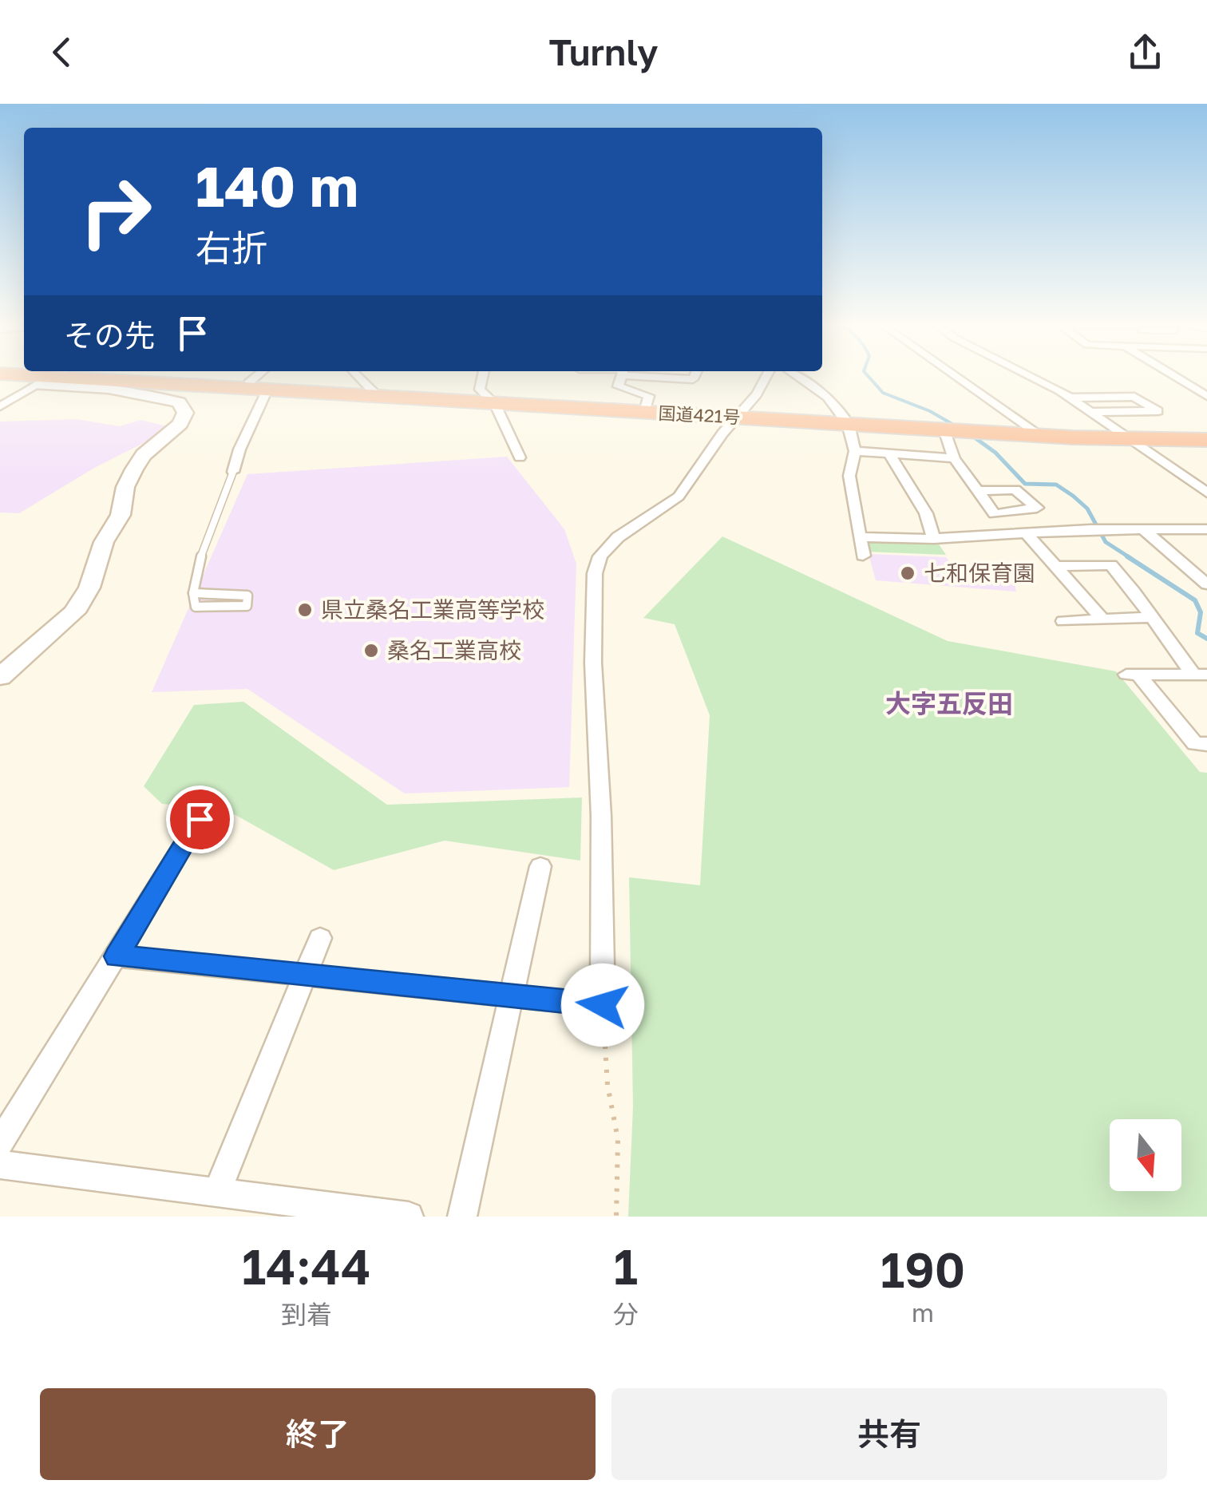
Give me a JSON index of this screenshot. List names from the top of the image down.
{
  "streets": {
    "highway": ["国道421号"]
  },
  "districts": ["大字五反田"],
  "places": ["七和保育園", "県立桑名工業高等学校", "桑名工業高校"],
  "north": "bottom",
  "page": {
    "header": "Turnly",
    "turn": ["140 m", "右折"],
    "then": "その先",
    "eta": [
      "14:44",
      "到着",
      "1",
      "分",
      "190",
      "m"
    ],
    "buttons": ["終了", "共有"]
  }
}
